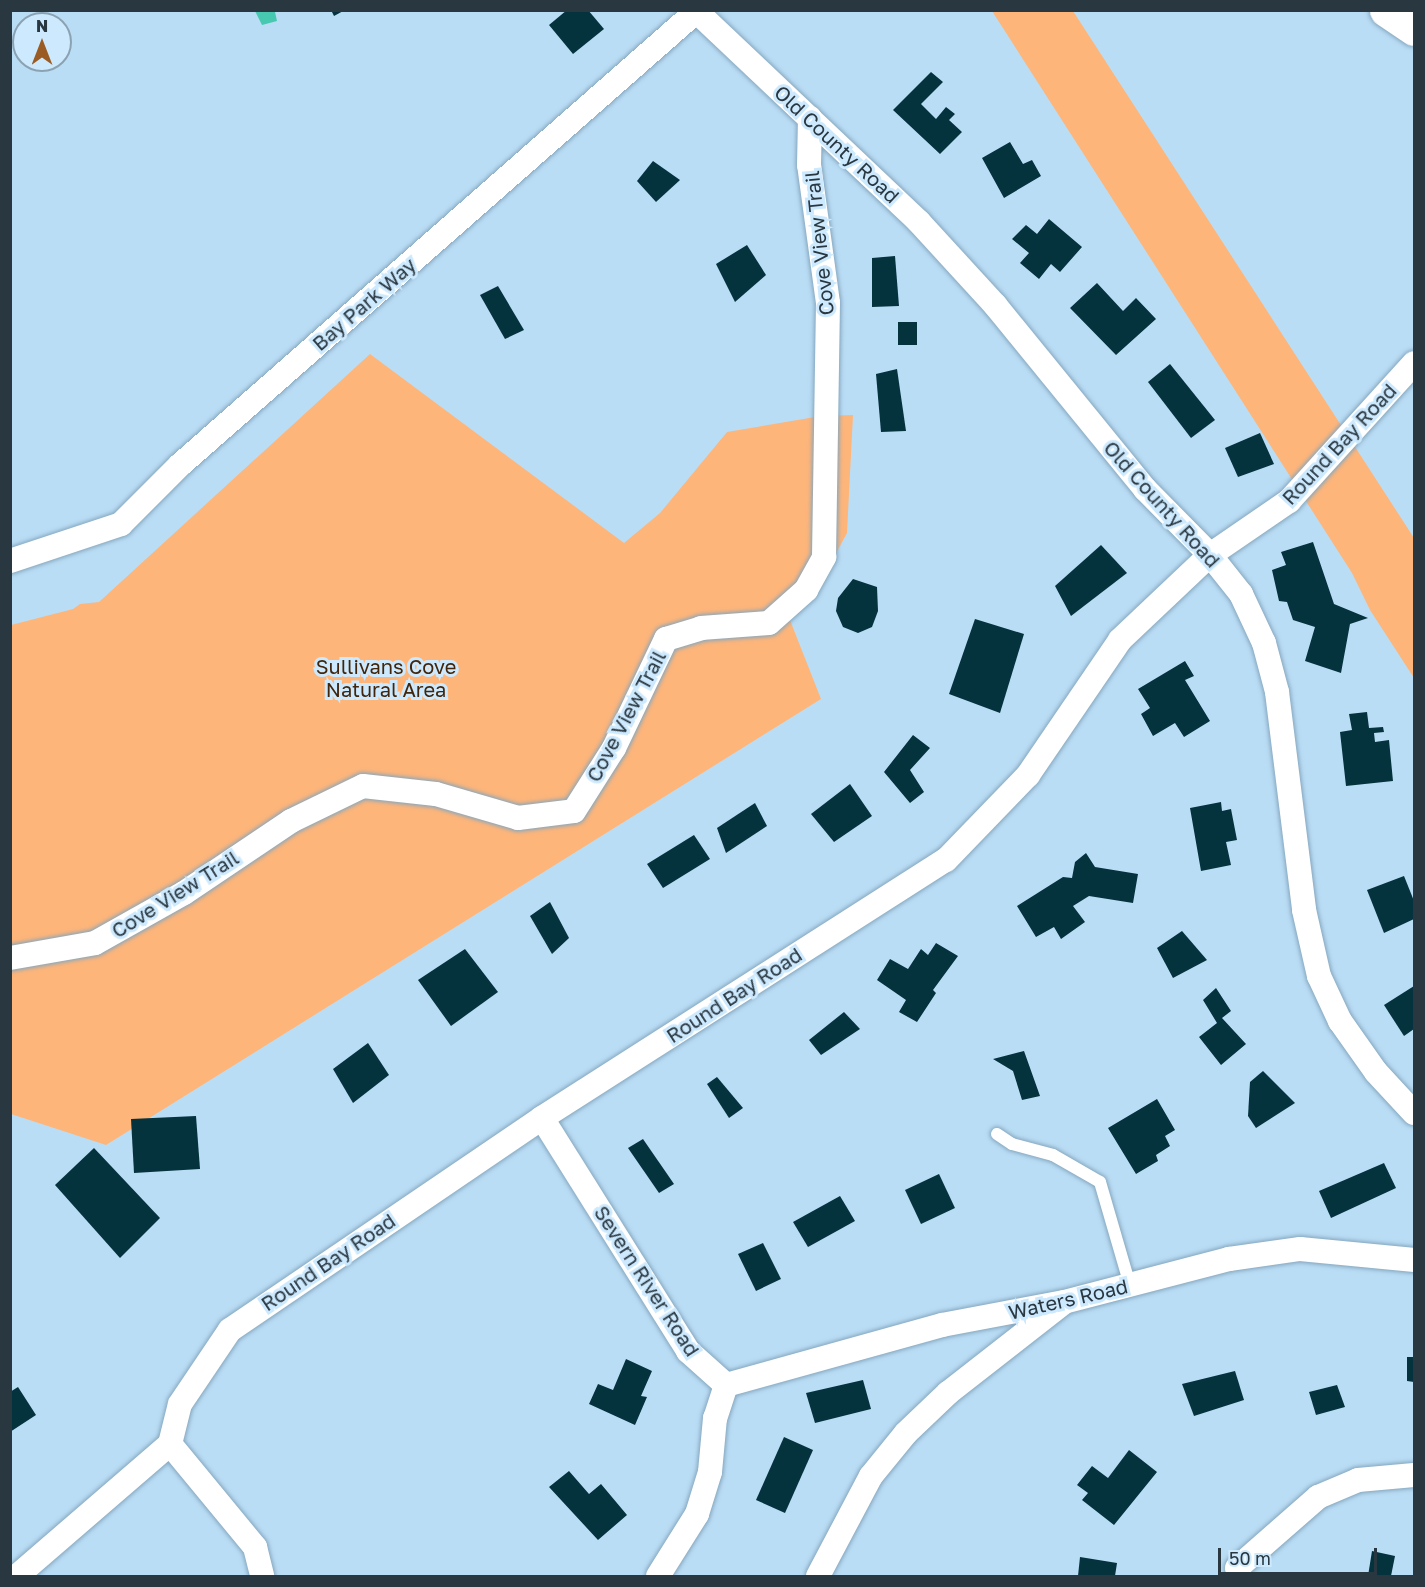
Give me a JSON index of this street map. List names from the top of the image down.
{
  "streets": {
    "street": [
      "Old County Road",
      "Cove View Trail",
      "Bay Park Way",
      "Round Bay Road",
      "Severn River Road",
      "Waters Road"
    ]
  },
  "crossings": [
    ["Old County Road", "Cove View Trail"],
    ["Old County Road", "Bay Park Way"],
    ["Old County Road", "Round Bay Road"],
    ["Round Bay Road", "Severn River Road"],
    ["Severn River Road", "Waters Road"]
  ],
  "parks": ["Sullivans Cove Natural Area"],
  "scale_bar": "50 m",
  "north": "top"
}
